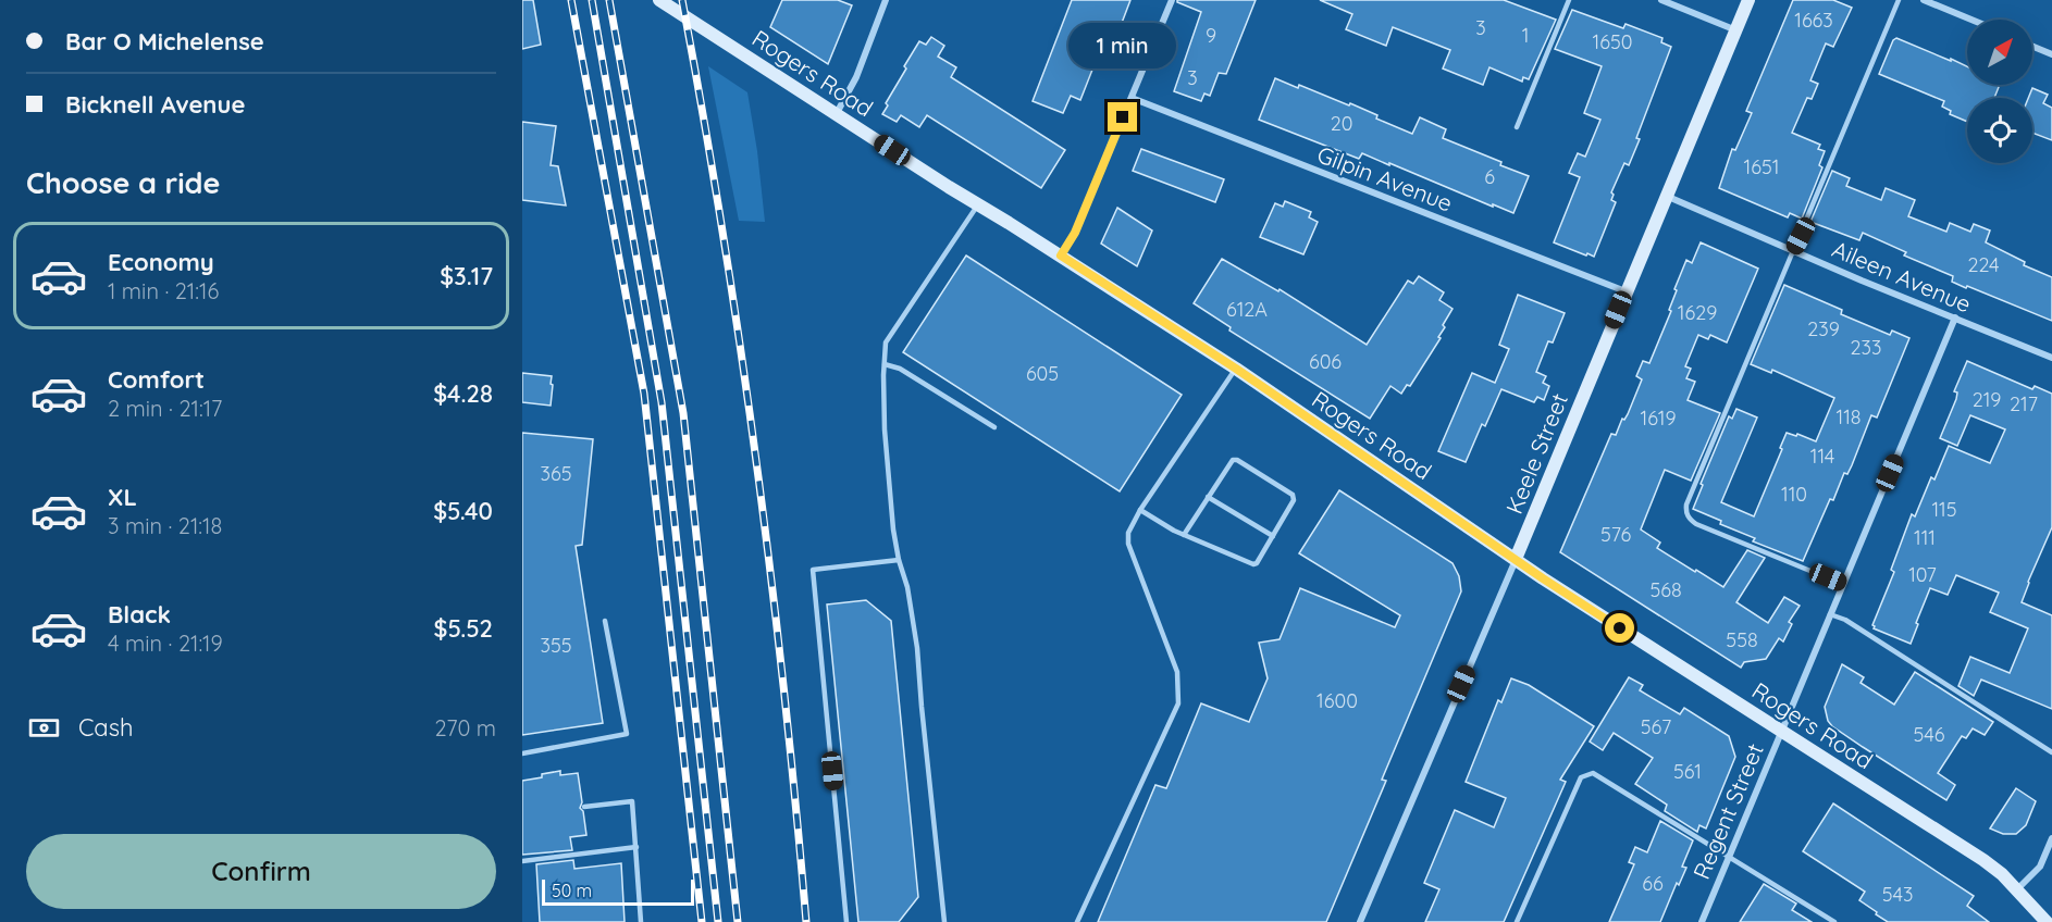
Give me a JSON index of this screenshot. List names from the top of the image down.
{
  "streets": {
    "main road": ["Rogers Road", "Keele Street"],
    "street": ["Gilpin Avenue", "Aileen Avenue", "Regent Street"]
  },
  "crossings": [
    ["Rogers Road", "Keele Street"],
    ["Rogers Road", "Regent Street"],
    ["Gilpin Avenue", "Keele Street"],
    ["Aileen Avenue", "Keele Street"],
    ["Aileen Avenue", "Regent Street"]
  ],
  "house_numbers": [
    "1663",
    "3",
    "9",
    "1",
    "1650",
    "3",
    "20",
    "1651",
    "6",
    "224",
    "612A",
    "1629",
    "239",
    "233",
    "606",
    "605",
    "219",
    "217",
    "118",
    "1619",
    "114",
    "365",
    "110",
    "115",
    "576",
    "111",
    "107",
    "568",
    "558",
    "355",
    "1600",
    "567",
    "546",
    "561",
    "66",
    "543"
  ],
  "scale_bar": "50 m",
  "north": "top right",
  "page": {
    "banner": ["Bar O Michelense", "Bicknell Avenue"],
    "bubble": "1 min",
    "heading": "Choose a ride",
    "list": [
      {
        "name": "Economy",
        "note": "1 min · 21:16",
        "value": "$3.17"
      },
      {
        "name": "Comfort",
        "note": "2 min · 21:17",
        "value": "$4.28"
      },
      {
        "name": "XL",
        "note": "3 min · 21:18",
        "value": "$5.40"
      },
      {
        "name": "Black",
        "note": "4 min · 21:19",
        "value": "$5.52"
      }
    ],
    "pay": ["Cash", "270 m"],
    "buttons": "Confirm",
    "scale": "50 m"
  }
}
